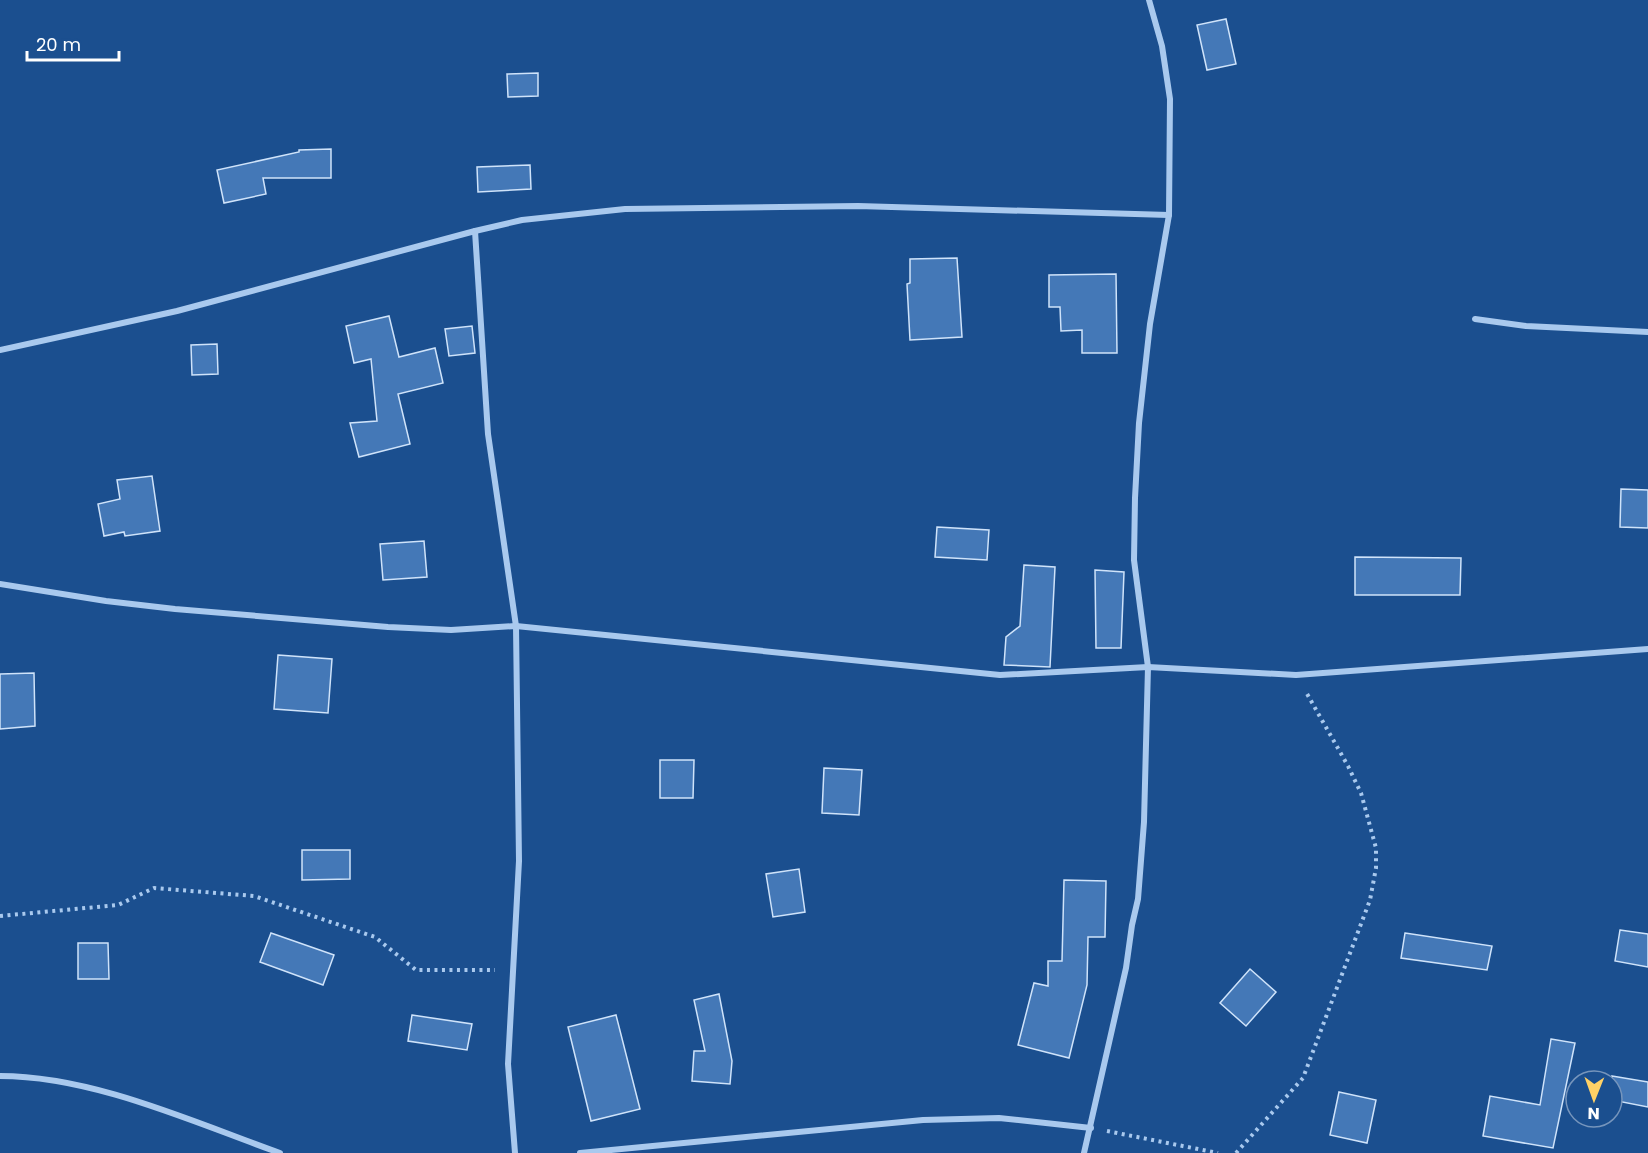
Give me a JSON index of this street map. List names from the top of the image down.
{
  "scale_bar": "20 m",
  "north": "bottom"
}
